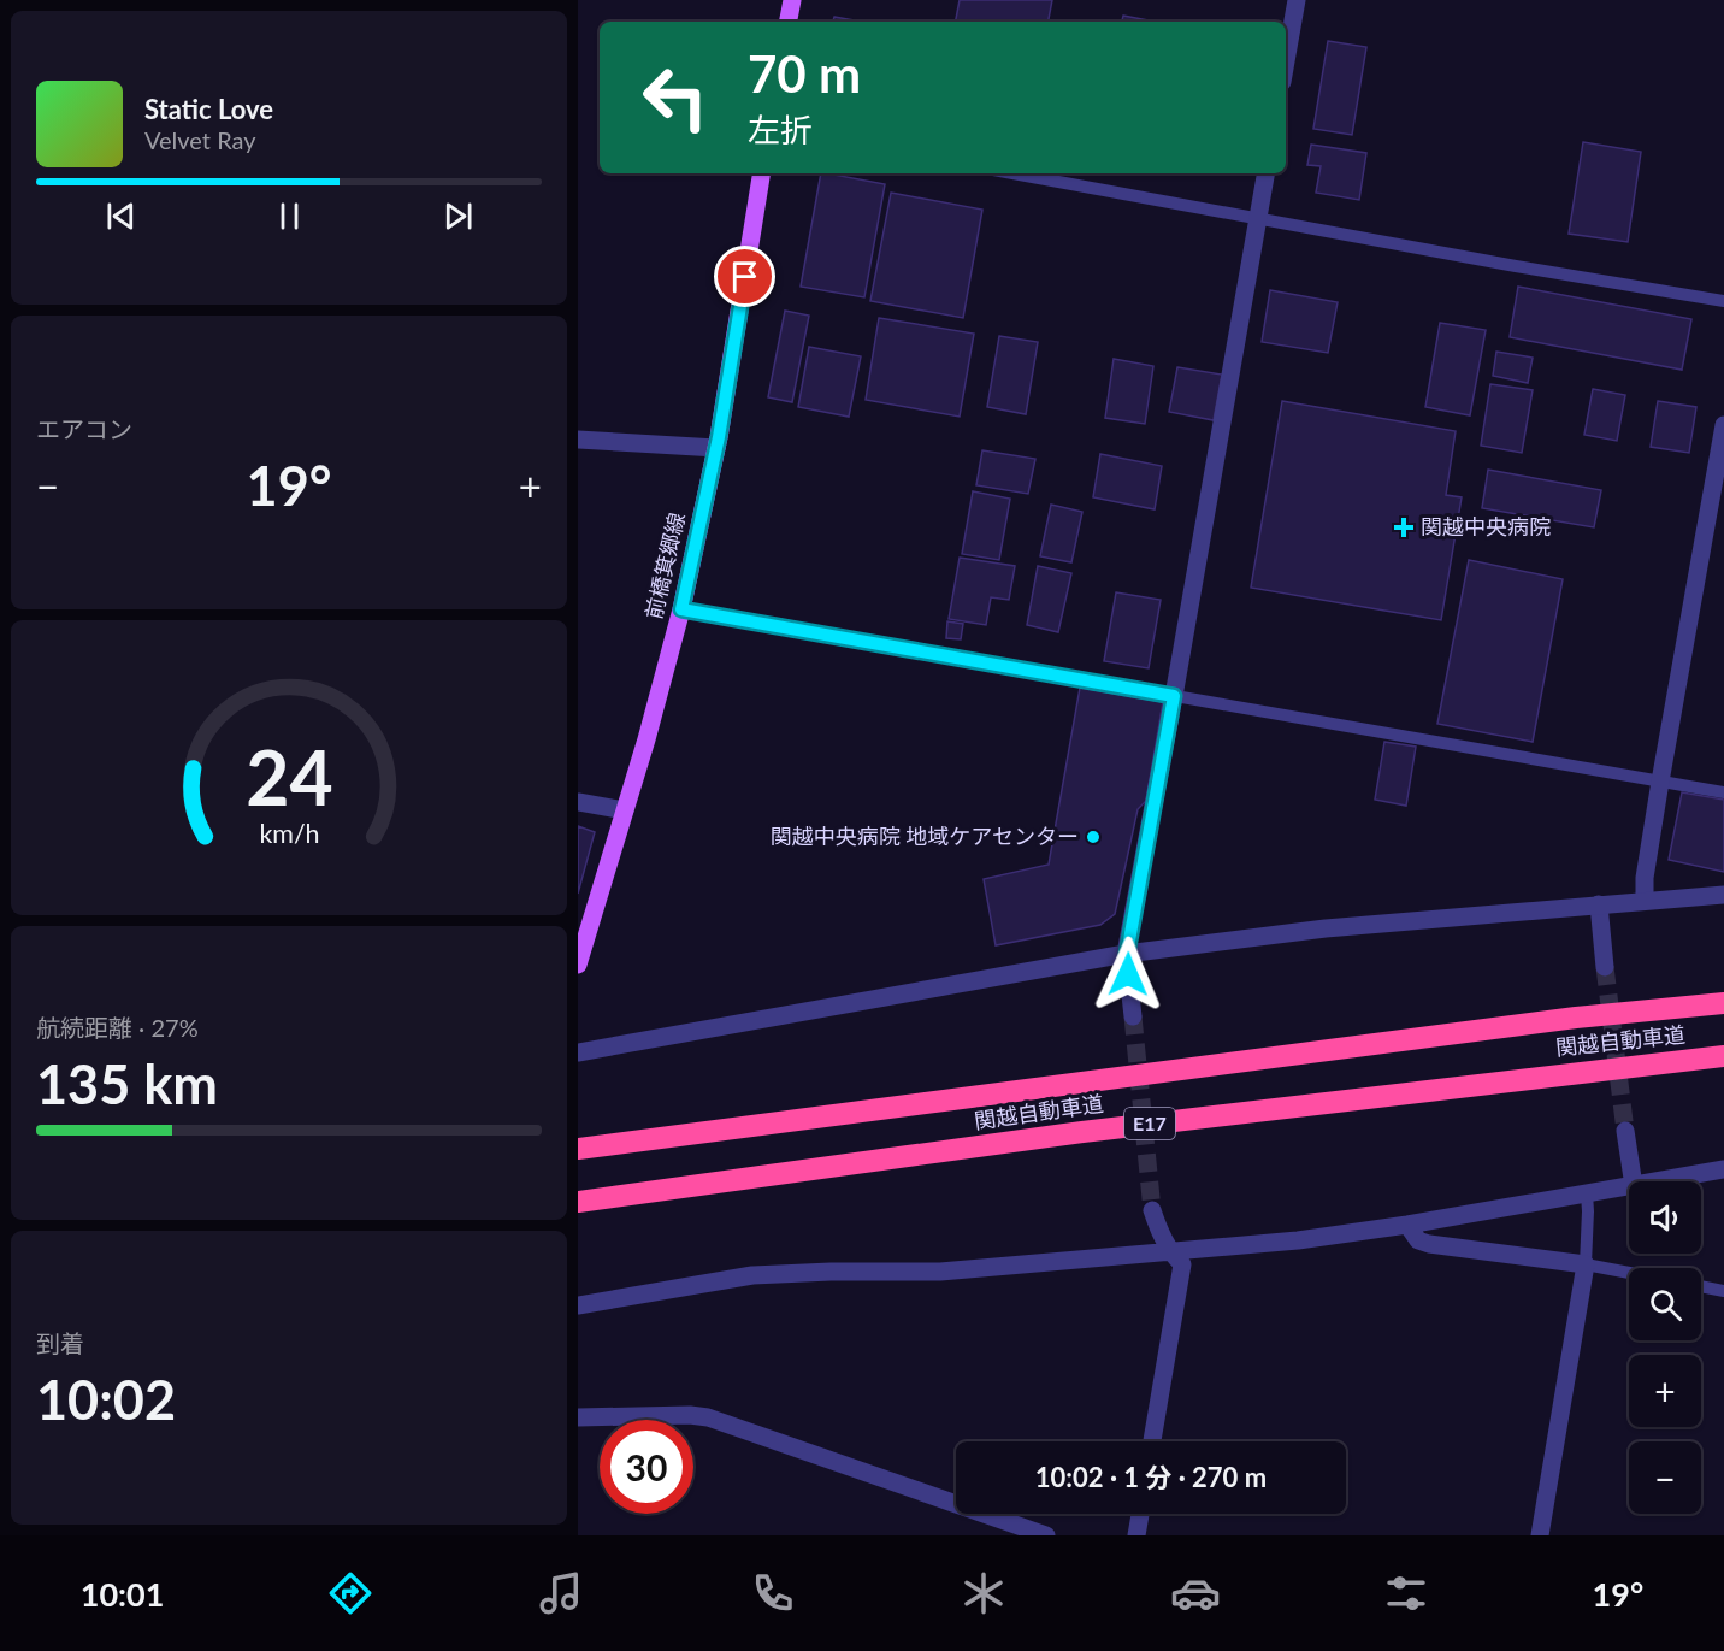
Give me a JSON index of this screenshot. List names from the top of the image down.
{
  "streets": {
    "highway": ["関越自動車道", "E17"],
    "main road": ["前橋箕郷線"]
  },
  "places": {
    "health": ["関越中央病院"],
    "other": ["関越中央病院 地域ケアセンター"]
  },
  "page": {
    "turn": ["70 m", "左折"],
    "song": ["Static Love", "Velvet Ray"],
    "tile": [
      "エアコン",
      ["航続距離 · 27%", "135 km"],
      ["到着", "10:02"]
    ],
    "heat": ["−", "19°", "+"],
    "map_buttons": ["+", "−"],
    "limit": "30",
    "trip": "10:02 · 1 分 · 270 m",
    "tabs": ["10:01", "19°"],
    "gauge": ["24", "km/h"]
  }
}
